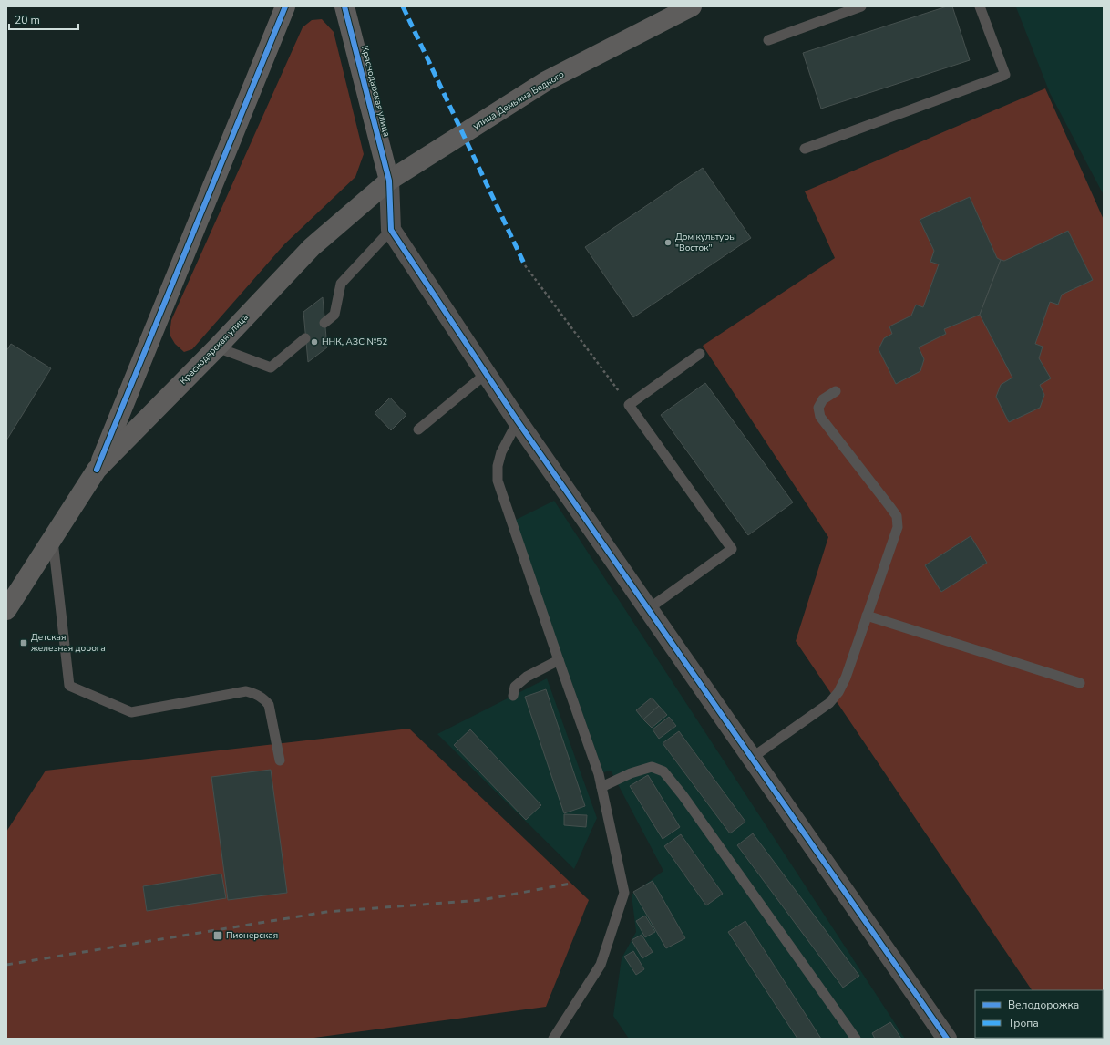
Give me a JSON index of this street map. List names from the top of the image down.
{
  "streets": {
    "main road": ["Краснодарская улица", "улица Демьяна Бедного"]
  },
  "crossings": [
    ["Краснодарская улица", "улица Демьяна Бедного"]
  ],
  "places": {
    "other": ["Дом культуры \"Восток\"", "ННК, АЗС №52"],
    "transit": ["Детская железная дорога", "Пионерская"]
  },
  "legend": ["Велодорожка", "Тропа"],
  "scale_bar": "20 m"
}
